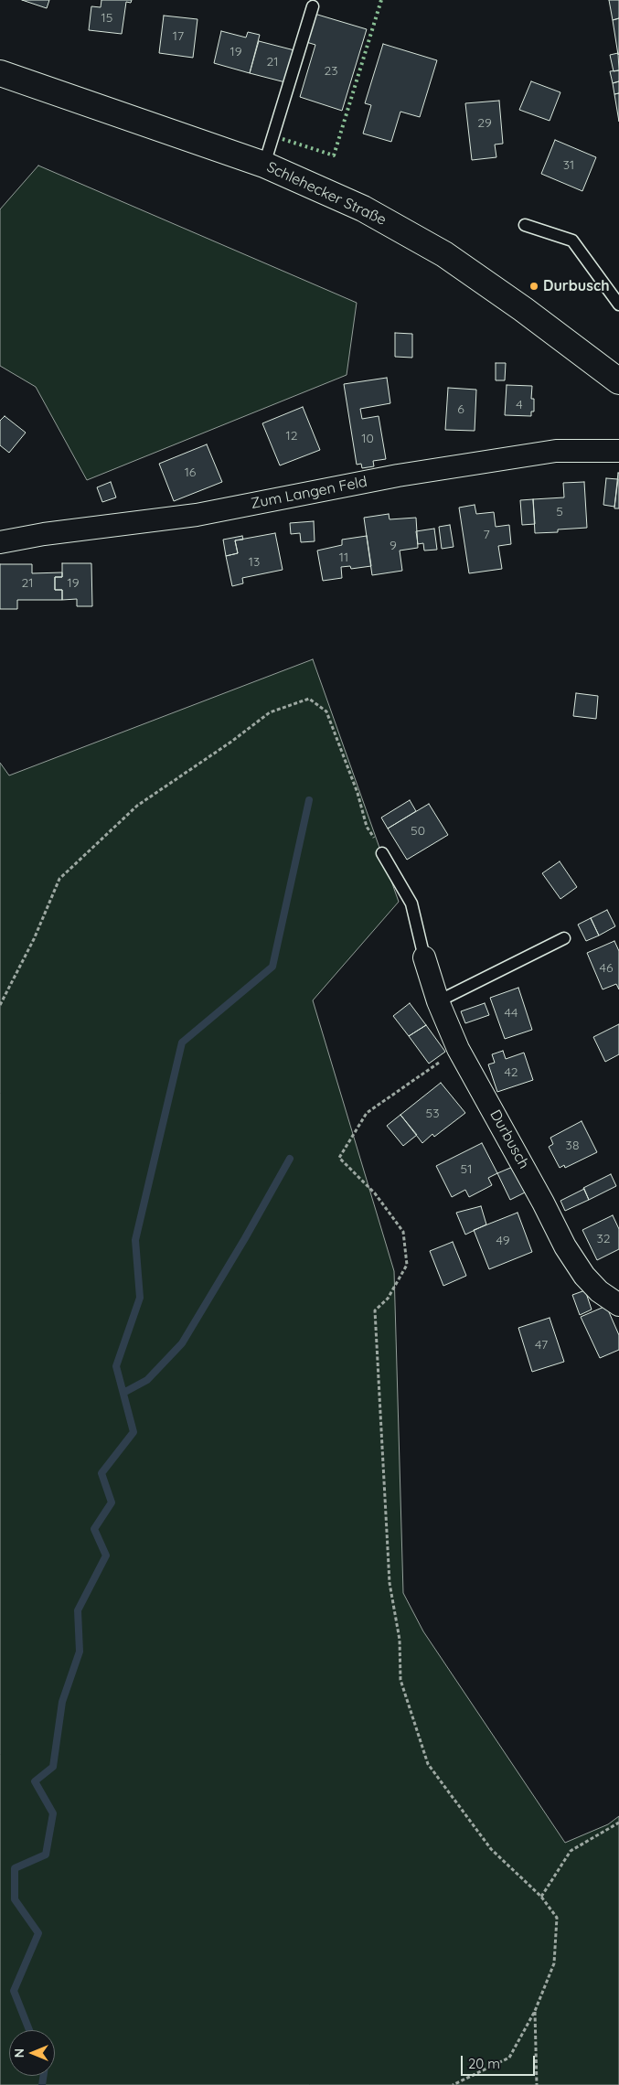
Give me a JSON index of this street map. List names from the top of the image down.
{
  "streets": {
    "main road": ["Schlehecker Straße"],
    "street": ["Zum Langen Feld", "Durbusch"]
  },
  "places": ["Durbusch"],
  "house_numbers": [
    "15",
    "17",
    "19",
    "21",
    "23",
    "29",
    "31",
    "4",
    "6",
    "12",
    "10",
    "16",
    "5",
    "7",
    "9",
    "11",
    "13",
    "21",
    "19",
    "50",
    "46",
    "44",
    "42",
    "53",
    "38",
    "51",
    "32",
    "49",
    "47"
  ],
  "scale_bar": "20 m",
  "north": "left"
}
